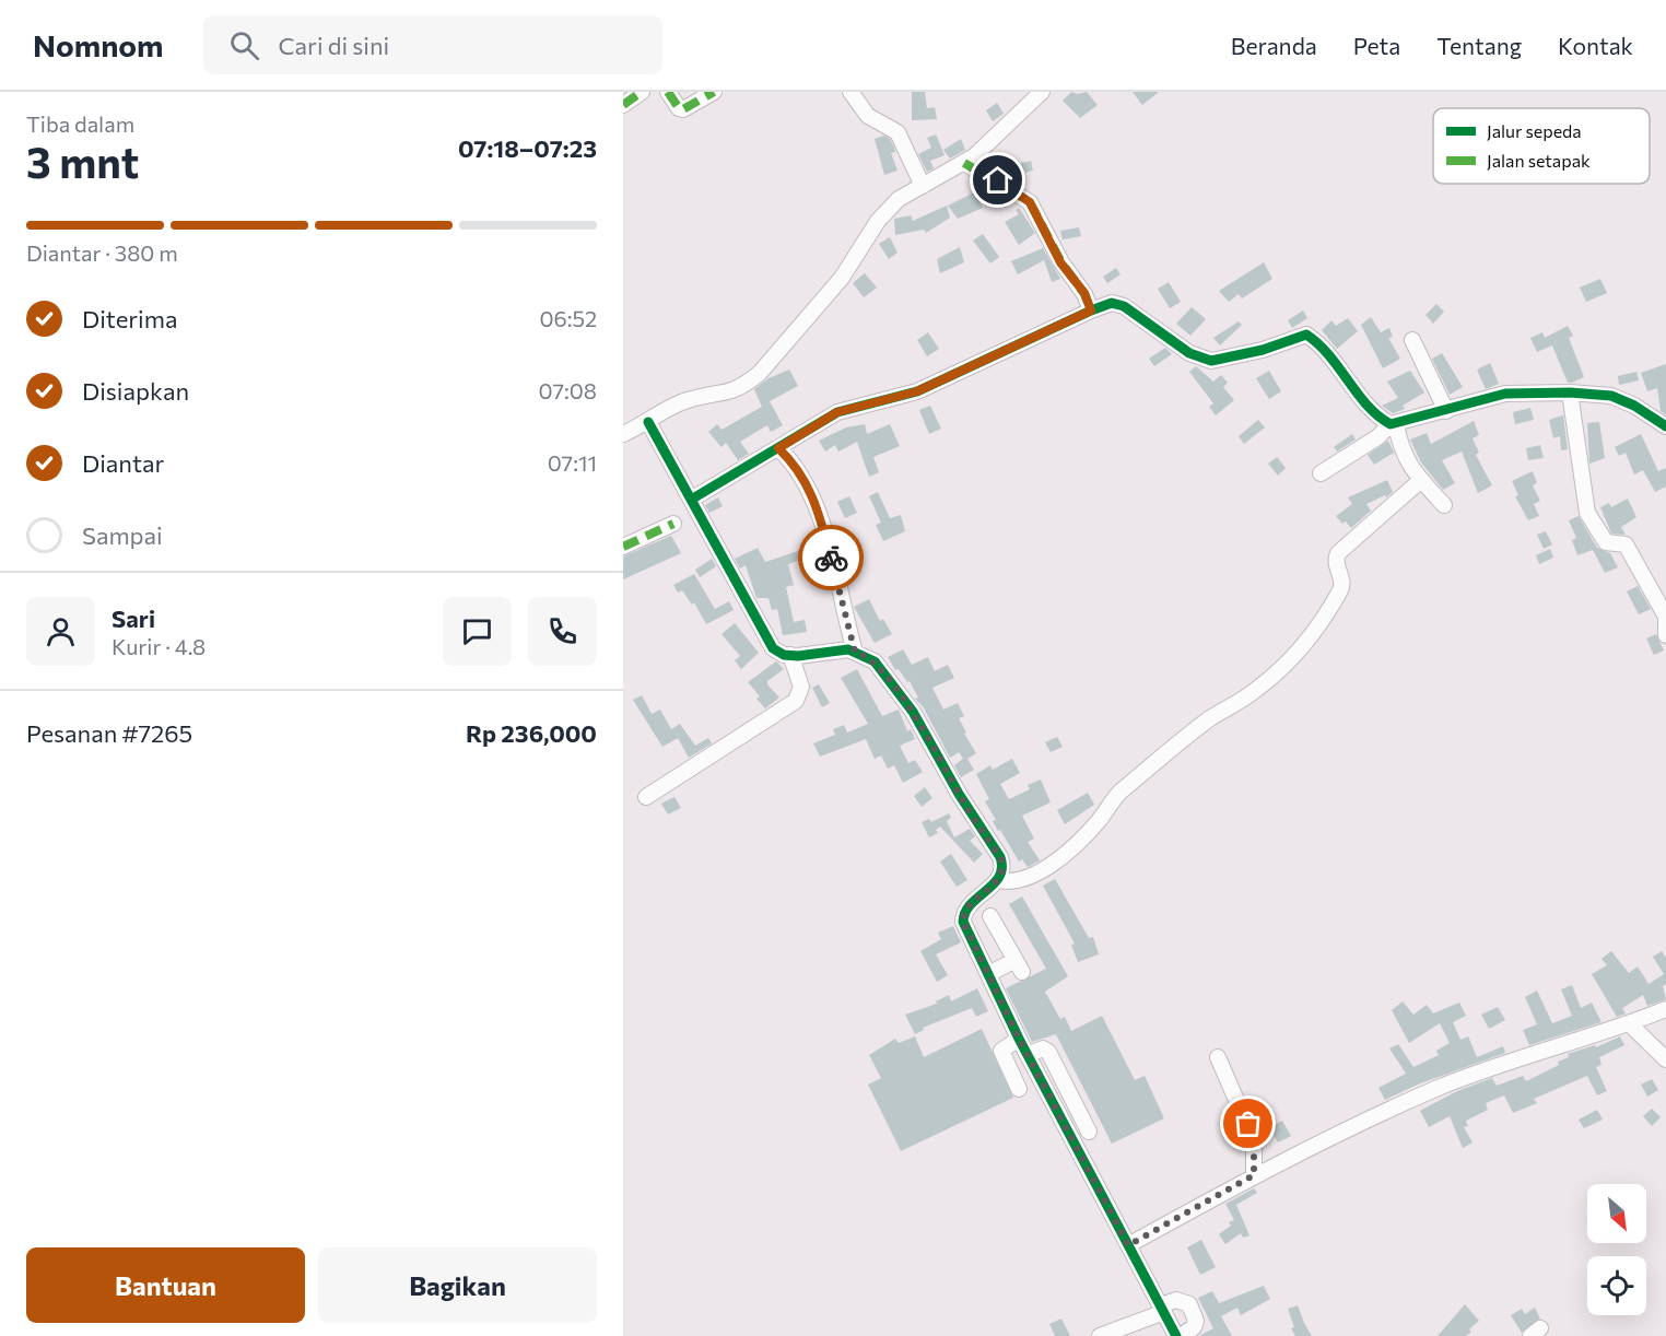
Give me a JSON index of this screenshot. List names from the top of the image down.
{
  "legend": ["Jalur sepeda", "Jalan setapak"],
  "north": "bottom right",
  "page": {
    "header": "Nomnom",
    "search": "Cari di sini",
    "nav": [
      "Beranda",
      "Peta",
      "Tentang",
      "Kontak"
    ],
    "heading": ["3 mnt", "Tiba dalam", "07:18–07:23"],
    "panel": [
      "Sari",
      "Kurir · 4.8",
      "Pesanan #7265",
      "Rp 236,000"
    ],
    "bar": "Diantar · 380 m",
    "list": [
      ["Diterima", "06:52"],
      ["Disiapkan", "07:08"],
      ["Diantar", "07:11"],
      "Sampai"
    ],
    "buttons": ["Bantuan", "Bagikan"]
  }
}
